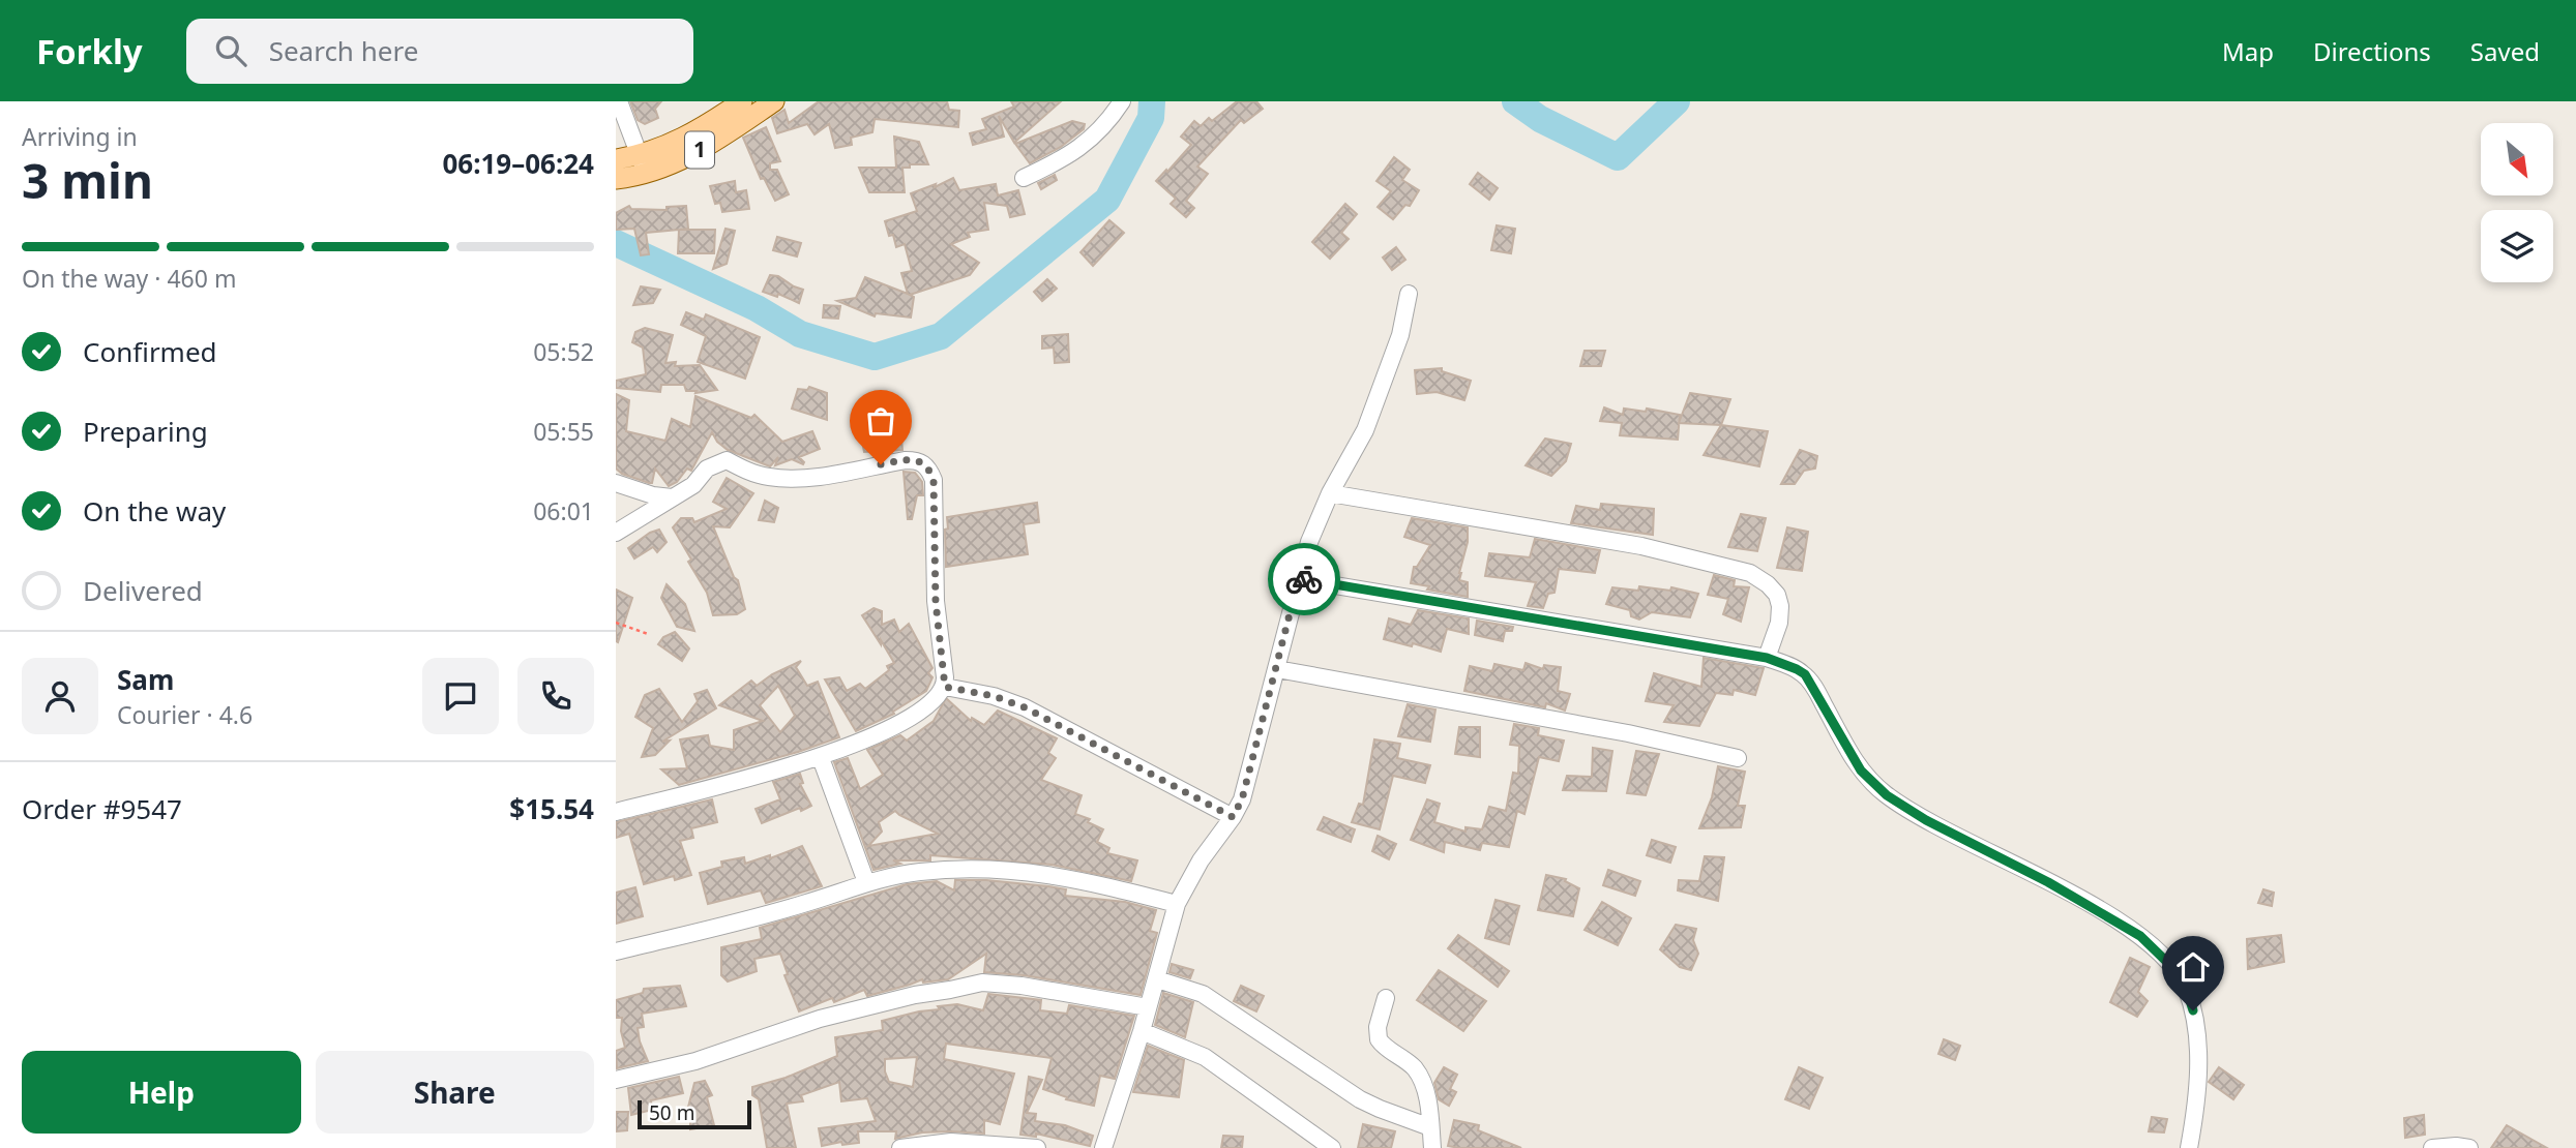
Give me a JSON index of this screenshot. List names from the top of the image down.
{
  "streets": {
    "main road": ["1"]
  },
  "scale_bar": "50 m",
  "north": "bottom right",
  "page": {
    "header": "Forkly",
    "search": "Search here",
    "nav": ["Map", "Directions", "Saved"],
    "heading": ["3 min", "Arriving in", "06:19–06:24"],
    "panel": [
      "Sam",
      "Courier · 4.6",
      "Order #9547",
      "$15.54"
    ],
    "bar": "On the way · 460 m",
    "list": [
      ["Confirmed", "05:52"],
      ["Preparing", "05:55"],
      ["On the way", "06:01"],
      "Delivered"
    ],
    "buttons": ["Help", "Share"],
    "scale": "50 m"
  }
}
